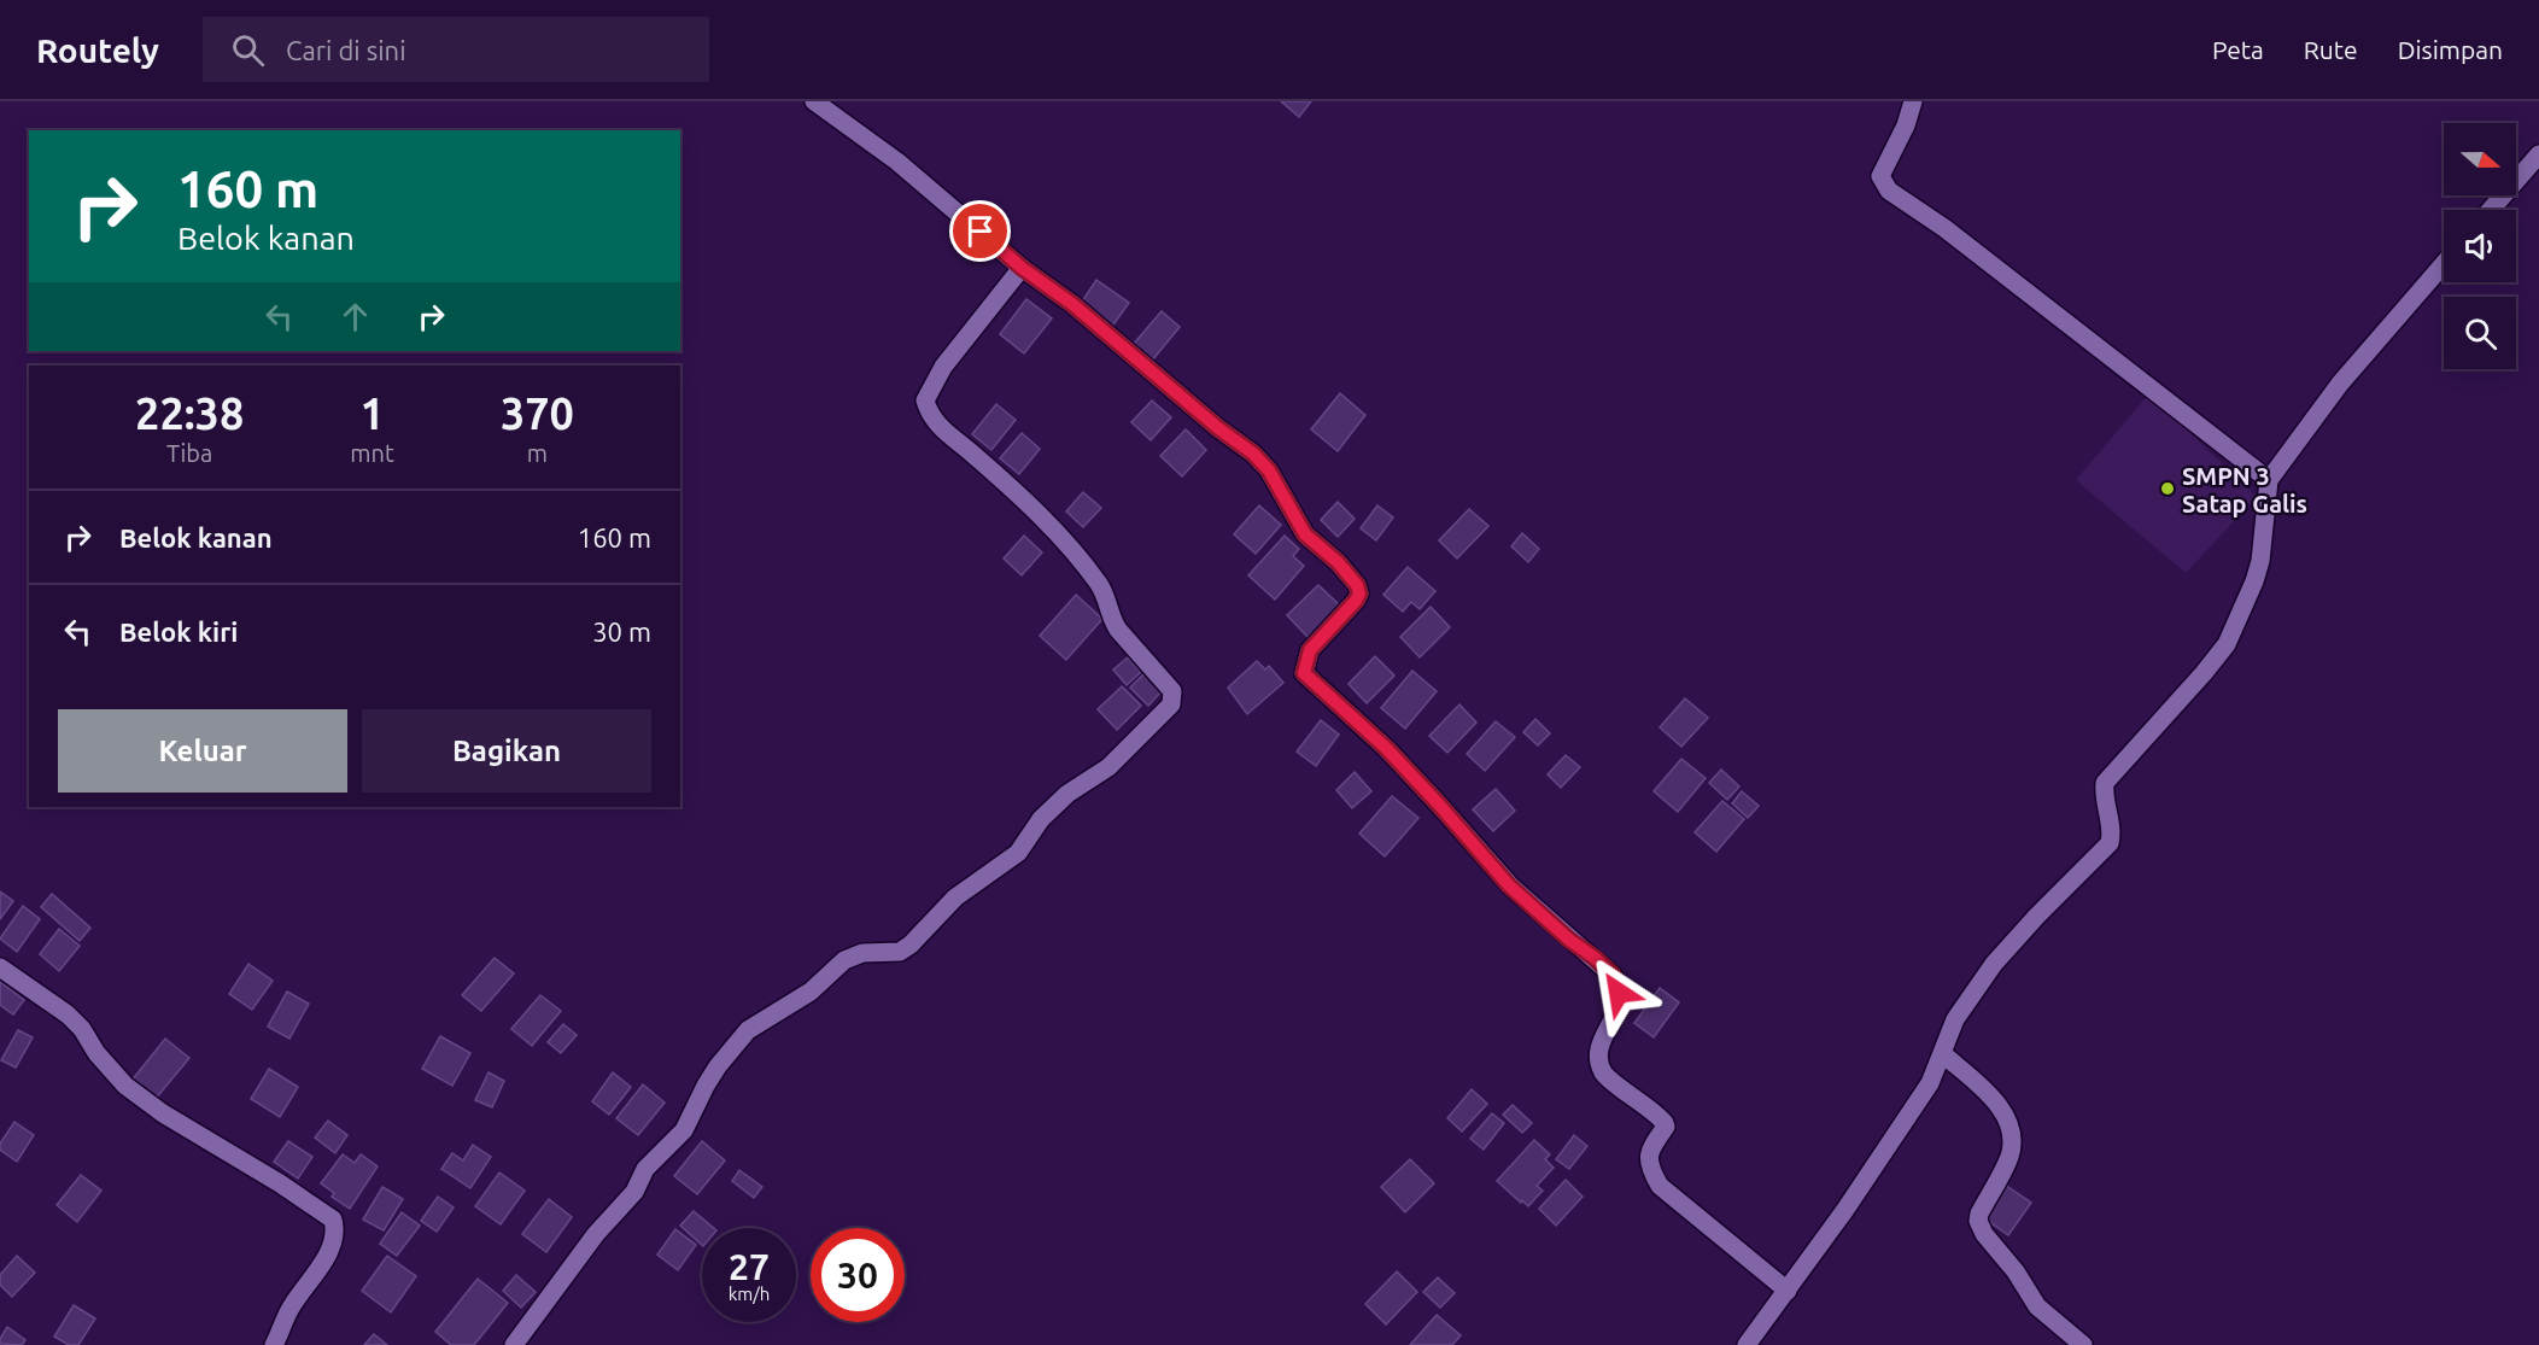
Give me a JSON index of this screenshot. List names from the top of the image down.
{
  "places": ["SMPN 3 Satap Galis"],
  "north": "right",
  "page": {
    "header": "Routely",
    "search": "Cari di sini",
    "nav": ["Peta", "Rute", "Disimpan"],
    "turn": ["160 m", "Belok kanan"],
    "eta": [
      "22:38",
      "Tiba",
      "1",
      "mnt",
      "370",
      "m"
    ],
    "list": [
      {
        "name": "Belok kanan",
        "value": "160 m"
      },
      {
        "name": "Belok kiri",
        "value": "30 m"
      }
    ],
    "buttons": ["Keluar", "Bagikan"],
    "speed": "27 km/h",
    "limit": "30"
  }
}
